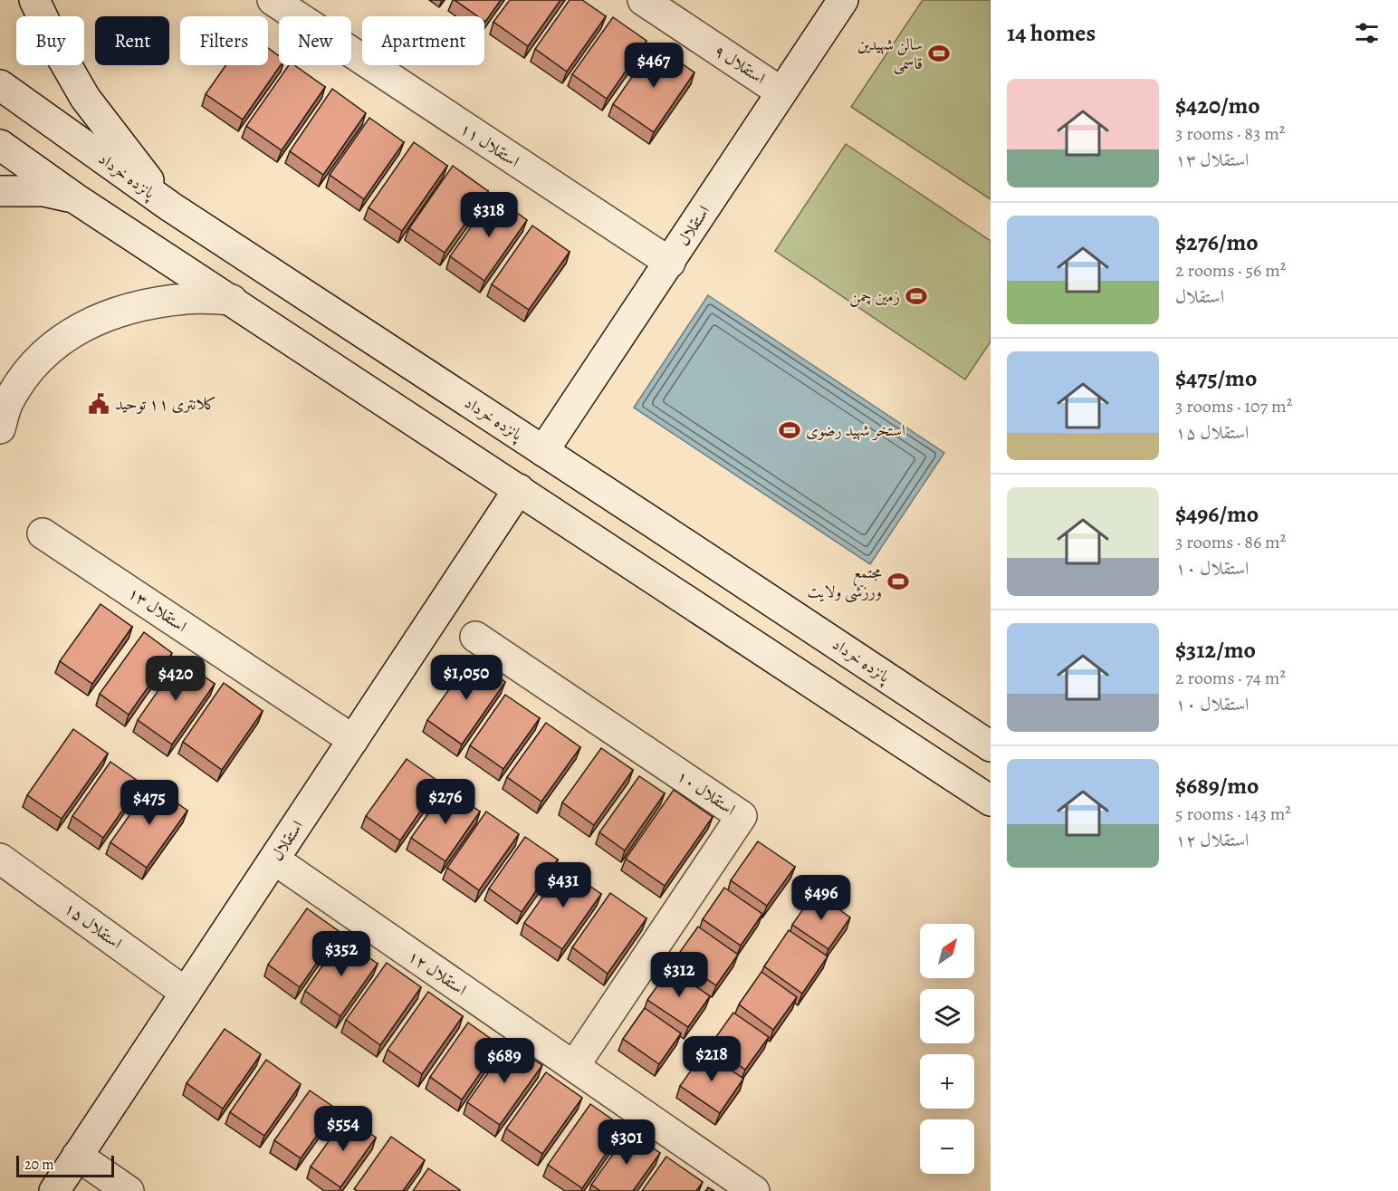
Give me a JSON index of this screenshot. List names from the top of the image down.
{
  "streets": {
    "street": [
      "استقلال ۹",
      "استقلال ۱۱",
      "پانزده خرداد",
      "استقلال",
      "استقلال ۱۳",
      "استقلال ۱۰",
      "استقلال ۱۵",
      "استقلال ۱۲"
    ]
  },
  "crossings": [
    ["استقلال ۹", "استقلال"],
    ["استقلال ۱۱", "استقلال"],
    ["پانزده خرداد", "استقلال"],
    ["استقلال", "استقلال ۱۳"],
    ["استقلال", "استقلال ۱۵"],
    ["استقلال", "استقلال ۱۲"],
    ["استقلال ۱۰", "استقلال ۱۲"]
  ],
  "places": {
    "sports": [
      "سالن شهیدین قاسمی",
      "زمین چمن",
      "استخر شهید رضوی",
      "مجتمع ورزشی ولایت"
    ],
    "public building": ["کلانتری ۱۱ توحید"]
  },
  "scale_bar": "20 m",
  "north": "top right",
  "page": {
    "heading": "14 homes",
    "chip": [
      "Buy",
      "Rent",
      "Filters",
      "New",
      "Apartment"
    ],
    "price": [
      "$467",
      "$318",
      "$1,050",
      "$420",
      "$276",
      "$475",
      "$431",
      "$496",
      "$352",
      "$312",
      "$218",
      "$689",
      "$554",
      "$301"
    ],
    "list": [
      {
        "name": "$420/mo",
        "note": "3 rooms · 83 m² · استقلال ۱۳"
      },
      {
        "name": "$276/mo",
        "note": "2 rooms · 56 m² · استقلال"
      },
      {
        "name": "$475/mo",
        "note": "3 rooms · 107 m² · استقلال ۱۵"
      },
      {
        "name": "$496/mo",
        "note": "3 rooms · 86 m² · استقلال ۱۰"
      },
      {
        "name": "$312/mo",
        "note": "2 rooms · 74 m² · استقلال ۱۰"
      },
      {
        "name": "$689/mo",
        "note": "5 rooms · 143 m² · استقلال ۱۲"
      }
    ],
    "map_buttons": ["+", "−"],
    "scale": "20 m"
  }
}
